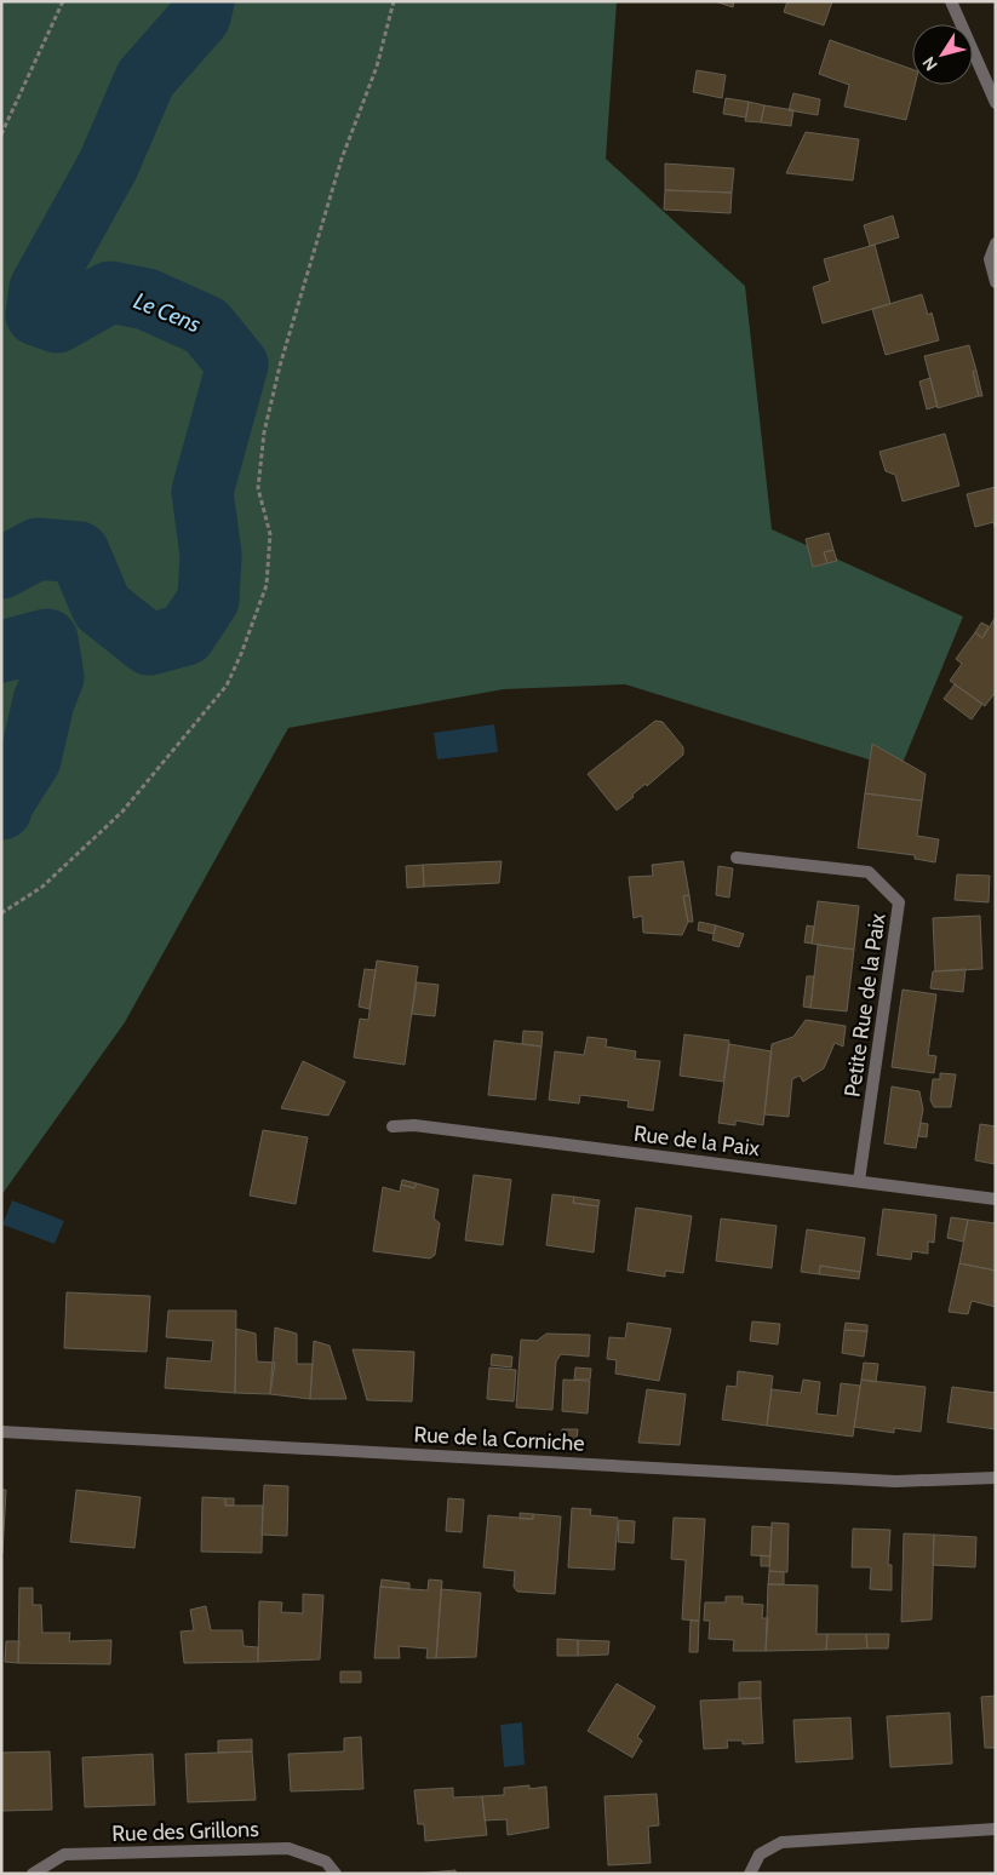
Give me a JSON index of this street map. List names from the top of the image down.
{
  "streets": {
    "street": [
      "Petite Rue de la Paix",
      "Rue de la Paix",
      "Rue de la Corniche",
      "Rue des Grillons"
    ]
  },
  "crossings": [
    ["Petite Rue de la Paix", "Rue de la Paix"]
  ],
  "water": ["Le Cens"],
  "north": "bottom left"
}
